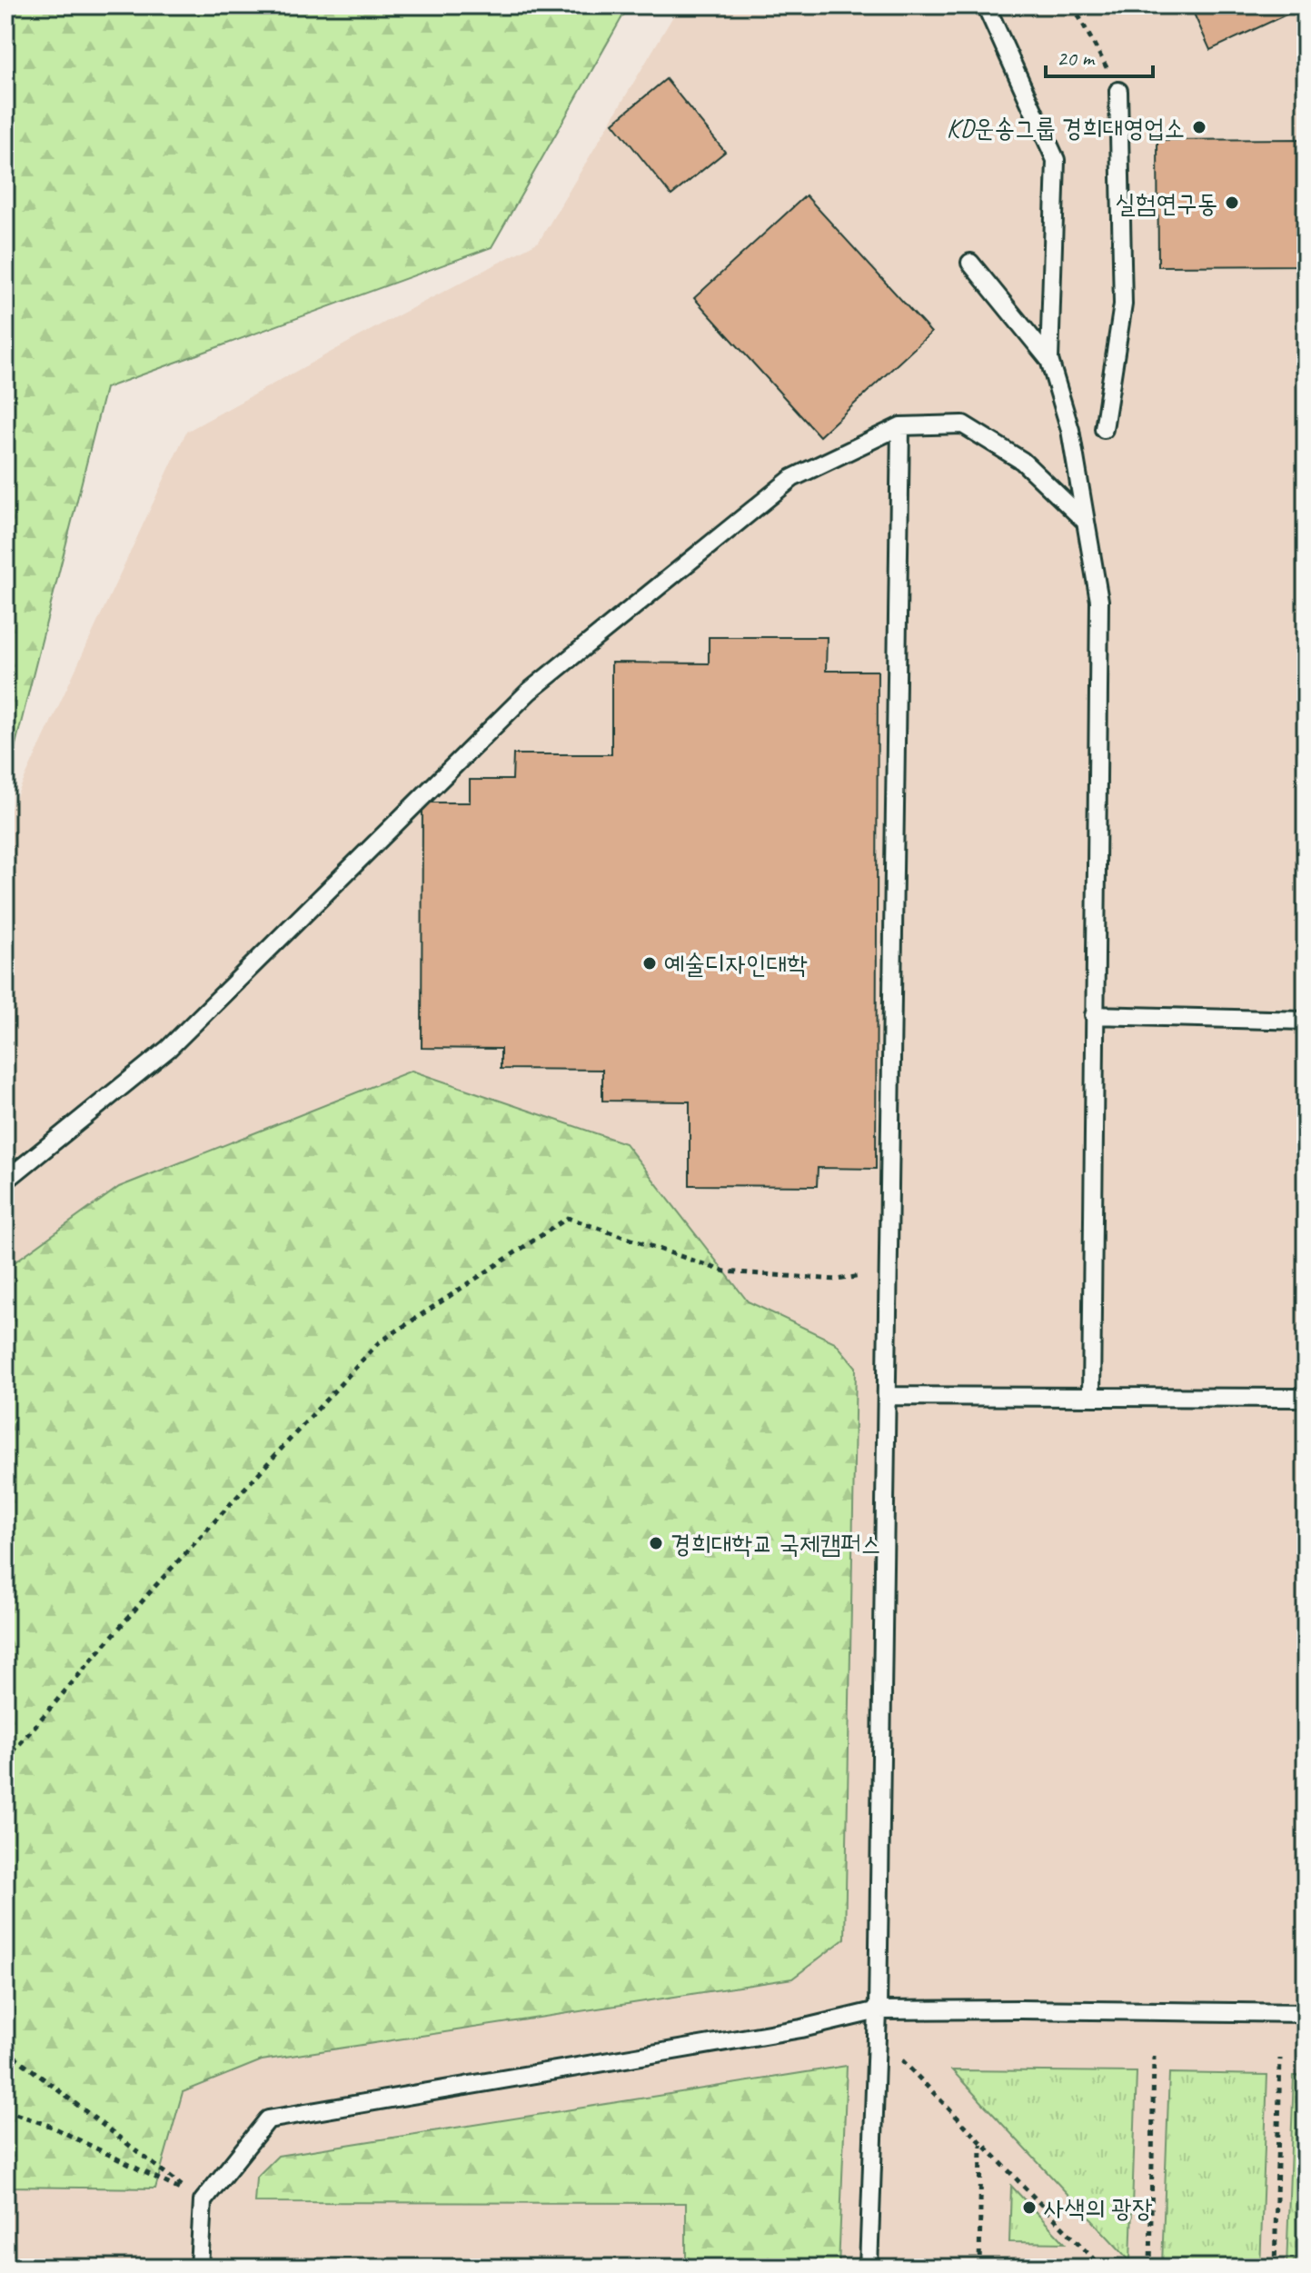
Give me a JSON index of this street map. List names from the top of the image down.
{
  "places": [
    "KD운송그룹 경희대영업소",
    "실험연구동",
    "예술디자인대학",
    "경희대학교 국제캠퍼스",
    "사색의 광장"
  ],
  "scale_bar": "20 m"
}
